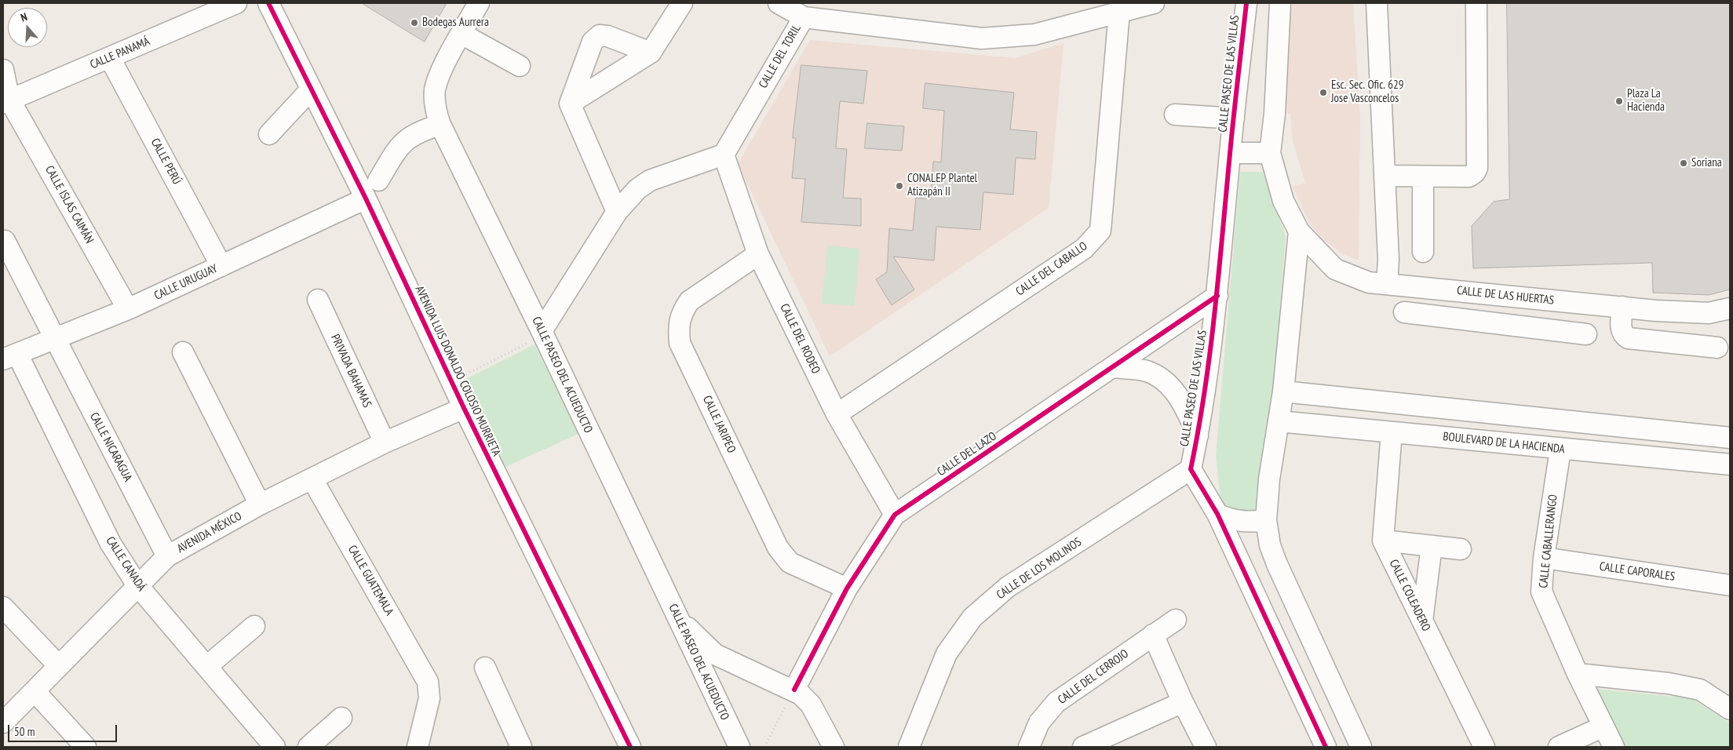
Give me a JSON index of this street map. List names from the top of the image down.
{
  "streets": {
    "street": [
      "CALLE PANAMÁ",
      "CALLE DEL TORIL",
      "CALLE PASEO DE LAS VILLAS",
      "CALLE PERÚ",
      "CALLE ISLAS CAIMÁN",
      "CALLE DEL CABALLO",
      "CALLE URUGUAY",
      "CALLE DE LAS HUERTAS",
      "CALLE DEL RODEO",
      "PRIVADA BAHAMAS",
      "AVENIDA LUIS DONALDO COLOSIO MURRIETA",
      "CALLE PASEO DEL ACUEDUCTO",
      "CALLE JARIPEO",
      "BOULEVARD DE LA HACIENDA",
      "CALLE NICARAGUA",
      "CALLE DEL LAZO",
      "AVENIDA MÉXICO",
      "CALLE CABALLERANGO",
      "CALLE CANADÁ",
      "CALLE DE LOS MOLINOS",
      "CALLE CAPORALES",
      "CALLE GUATEMALA",
      "CALLE COLEADERO",
      "CALLE DEL CERROJO"
    ]
  },
  "crossings": [
    ["CALLE PANAMÁ", "CALLE PERÚ"],
    ["CALLE PANAMÁ", "CALLE ISLAS CAIMÁN"],
    ["CALLE DEL TORIL", "CALLE DEL CABALLO"],
    ["CALLE DEL TORIL", "CALLE DEL RODEO"],
    ["CALLE PASEO DE LAS VILLAS", "CALLE DEL LAZO"],
    ["CALLE PASEO DE LAS VILLAS", "CALLE DE LOS MOLINOS"],
    ["CALLE PERÚ", "CALLE URUGUAY"],
    ["CALLE ISLAS CAIMÁN", "CALLE URUGUAY"],
    ["CALLE DEL CABALLO", "CALLE DEL RODEO"],
    ["CALLE URUGUAY", "AVENIDA LUIS DONALDO COLOSIO MURRIETA"],
    ["CALLE URUGUAY", "CALLE NICARAGUA"],
    ["CALLE URUGUAY", "CALLE CANADÁ"],
    ["CALLE DEL RODEO", "CALLE JARIPEO"],
    ["CALLE DEL RODEO", "CALLE DEL LAZO"],
    ["PRIVADA BAHAMAS", "AVENIDA MÉXICO"],
    ["AVENIDA LUIS DONALDO COLOSIO MURRIETA", "AVENIDA MÉXICO"],
    ["CALLE JARIPEO", "CALLE DEL LAZO"],
    ["BOULEVARD DE LA HACIENDA", "CALLE CABALLERANGO"],
    ["CALLE NICARAGUA", "AVENIDA MÉXICO"],
    ["AVENIDA MÉXICO", "CALLE CANADÁ"],
    ["AVENIDA MÉXICO", "CALLE GUATEMALA"],
    ["CALLE CABALLERANGO", "CALLE CAPORALES"]
  ],
  "places": [
    "Bodegas Aurrera",
    "Esc. Sec. Ofic. 629 Jose Vasconcelos",
    "Plaza La Hacienda",
    "Soriana",
    "CONALEP Plantel Atizapán II"
  ],
  "scale_bar": "50 m",
  "north": "top"
}
